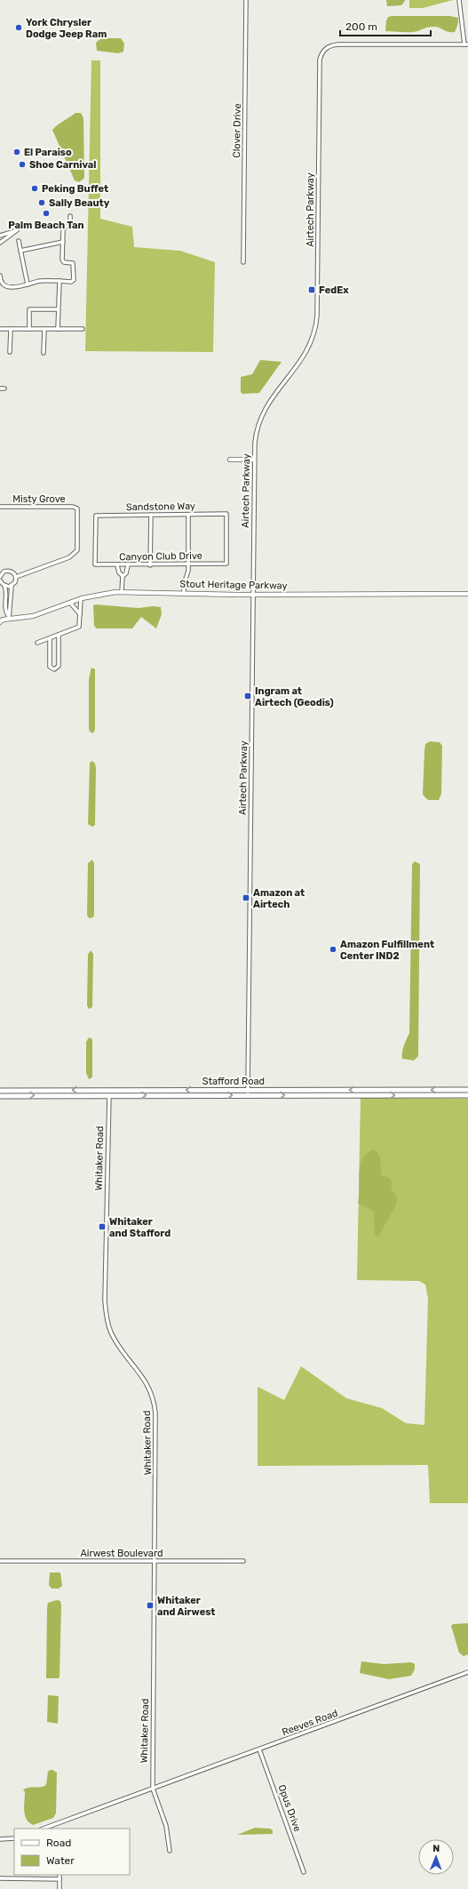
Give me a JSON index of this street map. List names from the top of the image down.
{
  "streets": {
    "main road": ["Stafford Road"],
    "street": [
      "Clover Drive",
      "Airtech Parkway",
      "Misty Grove",
      "Sandstone Way",
      "Canyon Club Drive",
      "Stout Heritage Parkway",
      "Whitaker Road",
      "Airwest Boulevard",
      "Reeves Road",
      "Opus Drive"
    ]
  },
  "crossings": [
    ["Airtech Parkway", "Stout Heritage Parkway"],
    ["Airtech Parkway", "Stafford Road"],
    ["Sandstone Way", "Canyon Club Drive"],
    ["Stafford Road", "Whitaker Road"],
    ["Whitaker Road", "Airwest Boulevard"],
    ["Whitaker Road", "Reeves Road"],
    ["Reeves Road", "Opus Drive"]
  ],
  "places": {
    "other": [
      "York Chrysler Dodge Jeep Ram",
      "El Paraiso",
      "Shoe Carnival",
      "Peking Buffet",
      "Sally Beauty",
      "Palm Beach Tan",
      "Amazon Fulfillment Center IND2"
    ],
    "transit": [
      "FedEx",
      "Ingram at Airtech (Geodis)",
      "Amazon at Airtech",
      "Whitaker and Stafford",
      "Whitaker and Airwest"
    ]
  },
  "legend": ["Road", "Water"],
  "scale_bar": "200 m",
  "north": "top"
}
